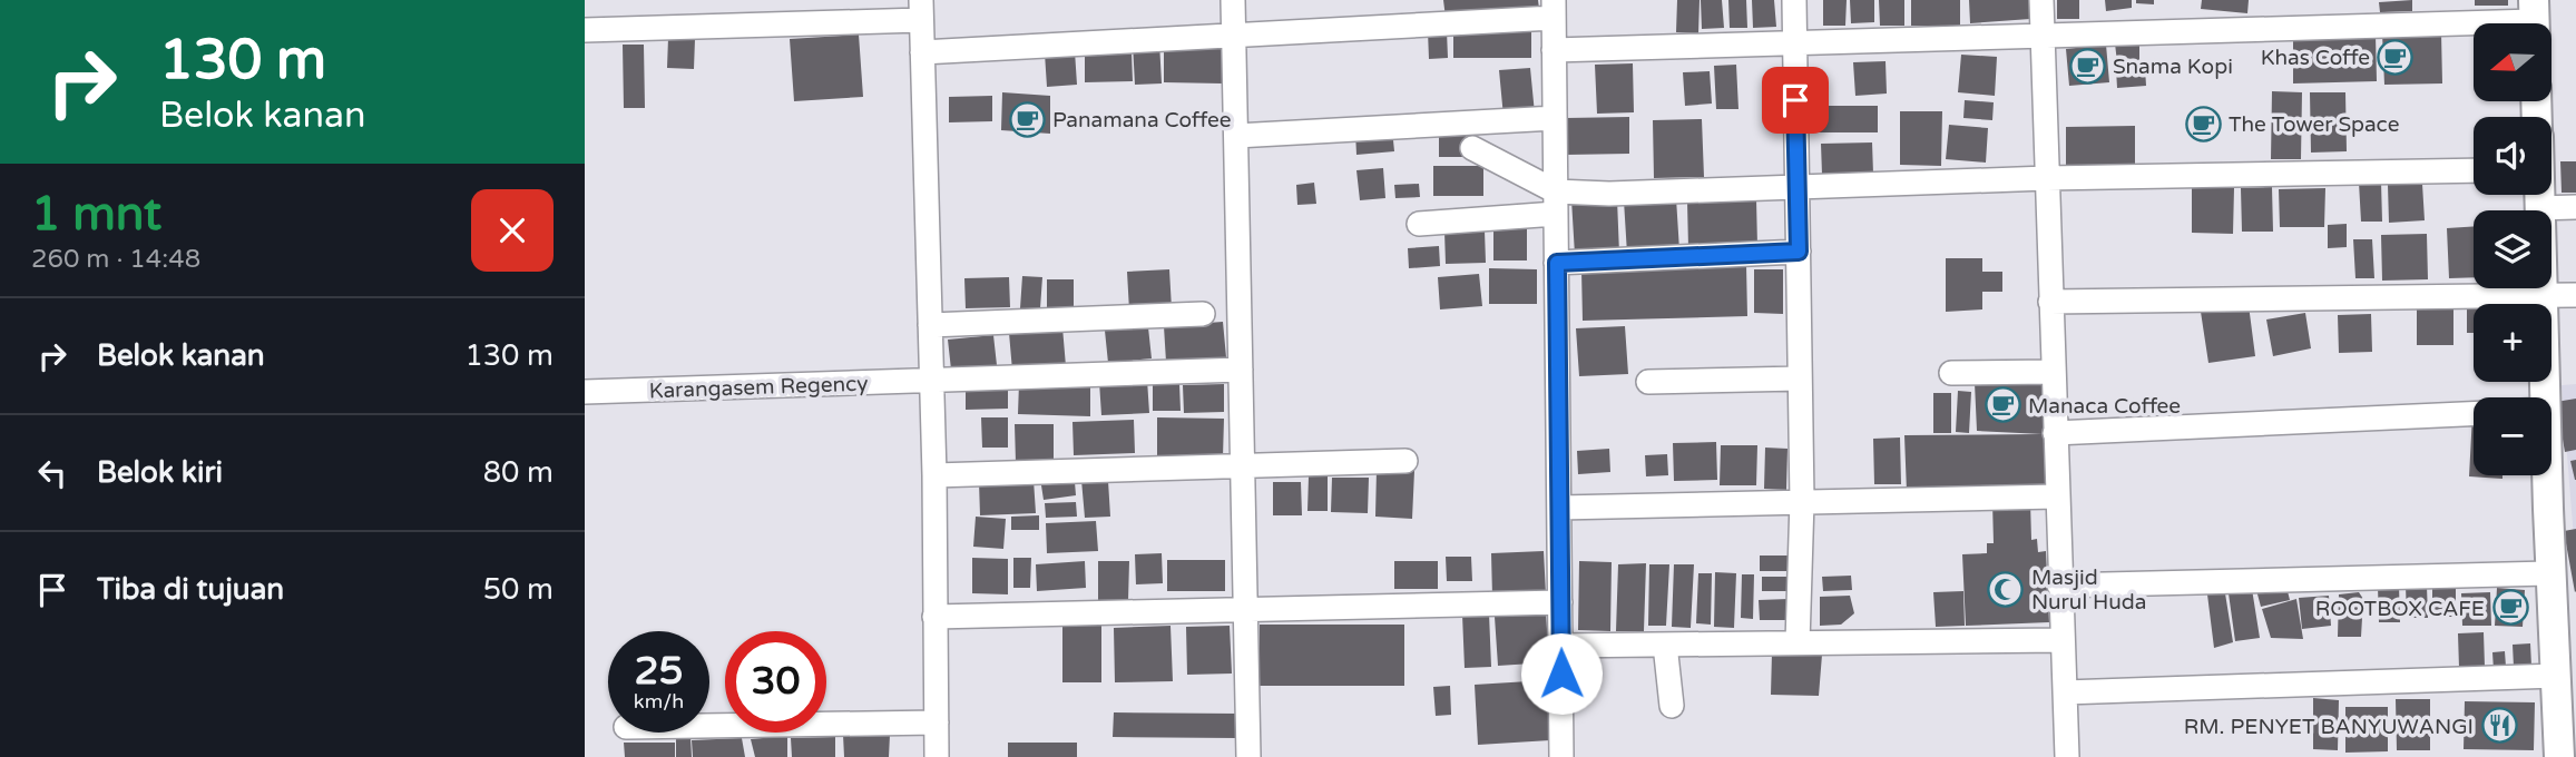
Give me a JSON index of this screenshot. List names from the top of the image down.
{
  "streets": {
    "street": ["Karangasem Regency"]
  },
  "places": {
    "cafe": [
      "Khas Coffe",
      "Snama Kopi",
      "Panamana Coffee",
      "The Tower Space",
      "Manaca Coffee",
      "ROOTBOX CAFE"
    ],
    "mosque": ["Masjid Nurul Huda"],
    "restaurant": ["RM. PENYET BANYUWANGI"]
  },
  "north": "left",
  "page": {
    "turn": ["130 m", "Belok kanan"],
    "map_buttons": ["+", "−"],
    "heading": ["1 mnt", "260 m · 14:48"],
    "list": [
      {
        "name": "Belok kanan",
        "value": "130 m"
      },
      {
        "name": "Belok kiri",
        "value": "80 m"
      },
      {
        "name": "Tiba di tujuan",
        "value": "50 m"
      }
    ],
    "speed": "25 km/h",
    "limit": "30"
  }
}
